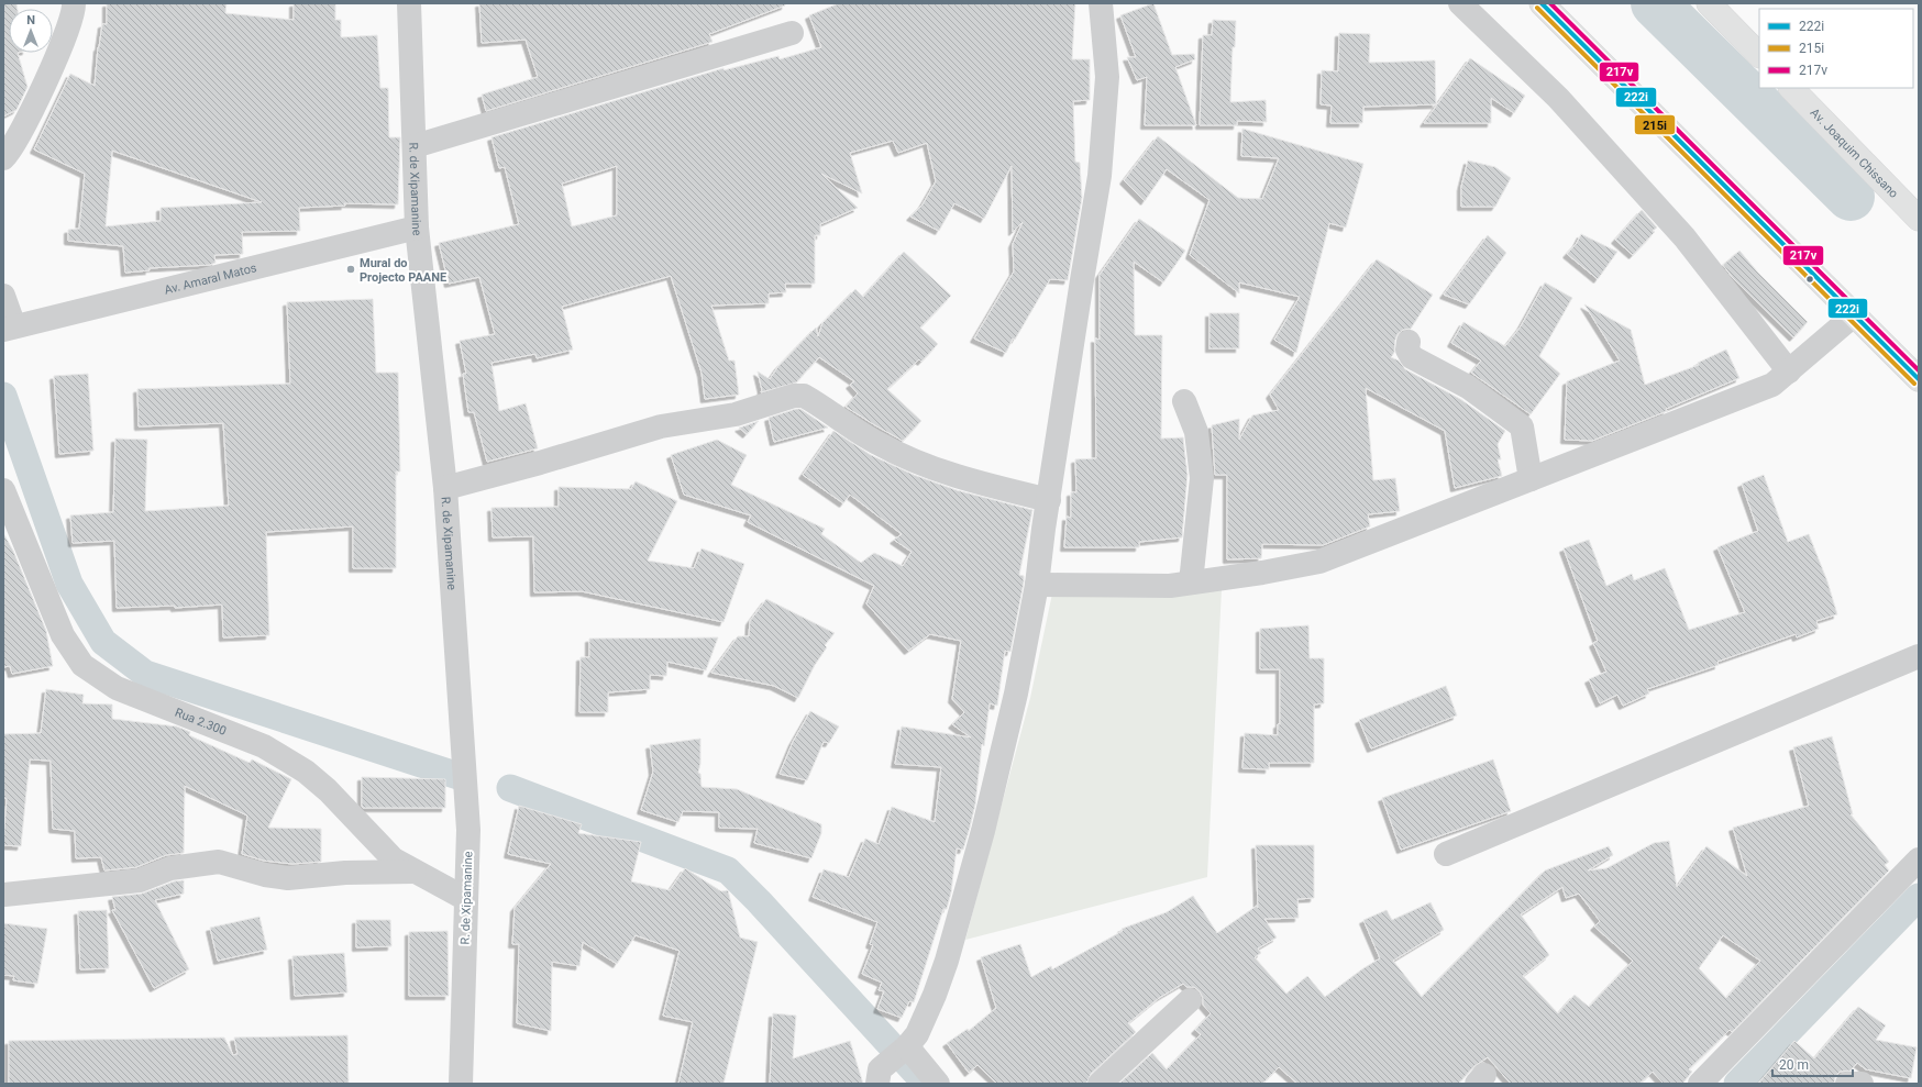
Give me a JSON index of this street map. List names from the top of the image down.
{
  "streets": {
    "main road": ["Av. Joaquim Chissano"],
    "street": ["R. de Xipamanine", "Av. Amaral Matos", "Rua 2.300"]
  },
  "crossings": [
    ["R. de Xipamanine", "Av. Amaral Matos"],
    ["R. de Xipamanine", "Rua 2.300"]
  ],
  "places": ["Mural do Projecto PAANE"],
  "lines": ["transit line 222i", "transit line 217v", "transit line 215i"],
  "legend": ["222i", "215i", "217v"],
  "scale_bar": "20 m",
  "north": "top"
}
